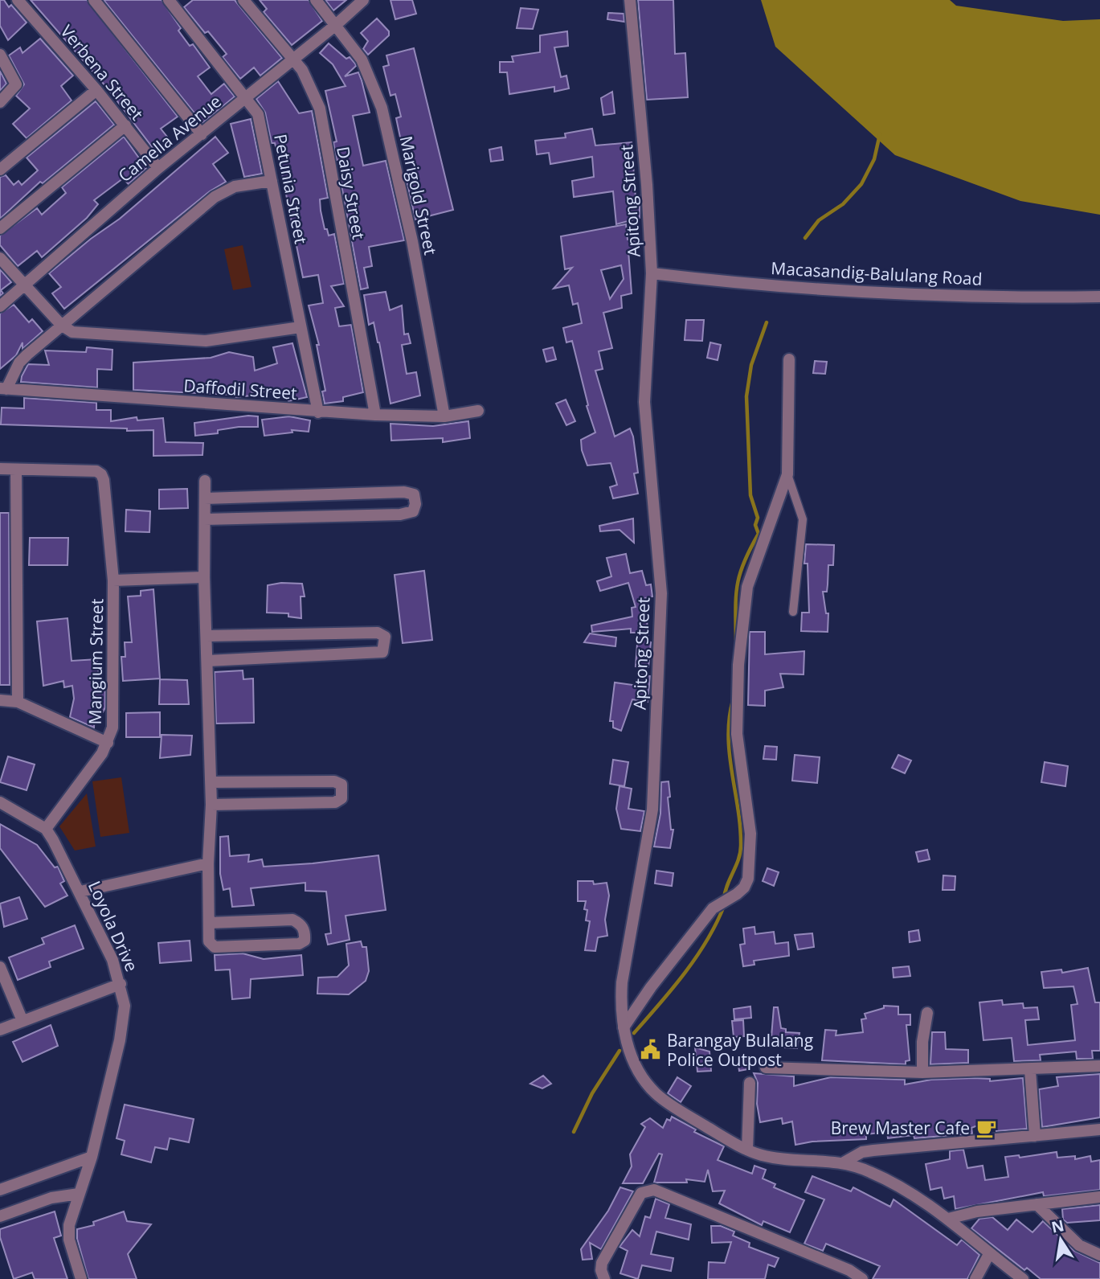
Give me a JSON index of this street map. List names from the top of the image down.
{
  "streets": {
    "street": [
      "Verbena Street",
      "Camella Avenue",
      "Petunia Street",
      "Daisy Street",
      "Marigold Street",
      "Apitong Street",
      "Macasandig-Balulang Road",
      "Daffodil Street",
      "Mangium Street",
      "Loyola Drive"
    ]
  },
  "crossings": [
    ["Verbena Street", "Camella Avenue"],
    ["Camella Avenue", "Petunia Street"],
    ["Camella Avenue", "Daisy Street"],
    ["Camella Avenue", "Marigold Street"],
    ["Petunia Street", "Daffodil Street"],
    ["Daisy Street", "Daffodil Street"],
    ["Marigold Street", "Daffodil Street"],
    ["Apitong Street", "Macasandig-Balulang Road"],
    ["Mangium Street", "Loyola Drive"]
  ],
  "places": {
    "public building": ["Barangay Bulalang Police Outpost"],
    "cafe": ["Brew Master Cafe"]
  },
  "north": "top"
}
